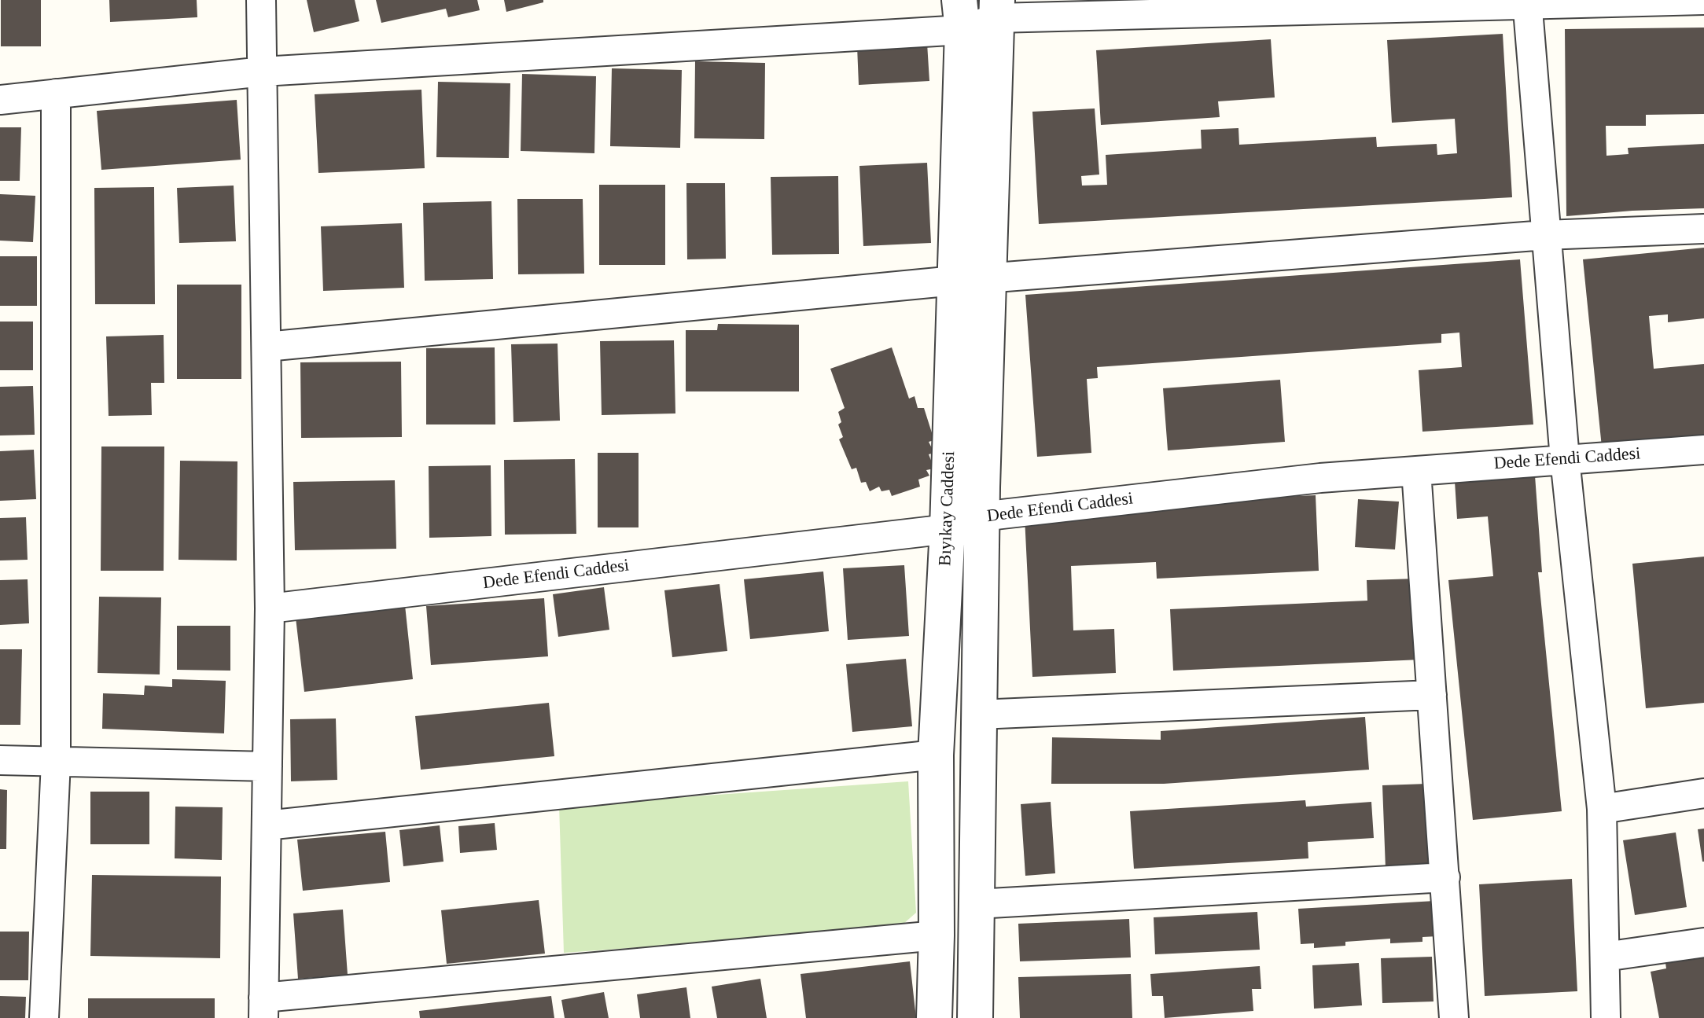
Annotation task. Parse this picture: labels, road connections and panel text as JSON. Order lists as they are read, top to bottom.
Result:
{
  "streets": {
    "street": ["Dede Efendi Caddesi", "Bıyıkay Caddesi"]
  },
  "crossings": [
    ["Dede Efendi Caddesi", "Bıyıkay Caddesi"]
  ]
}
